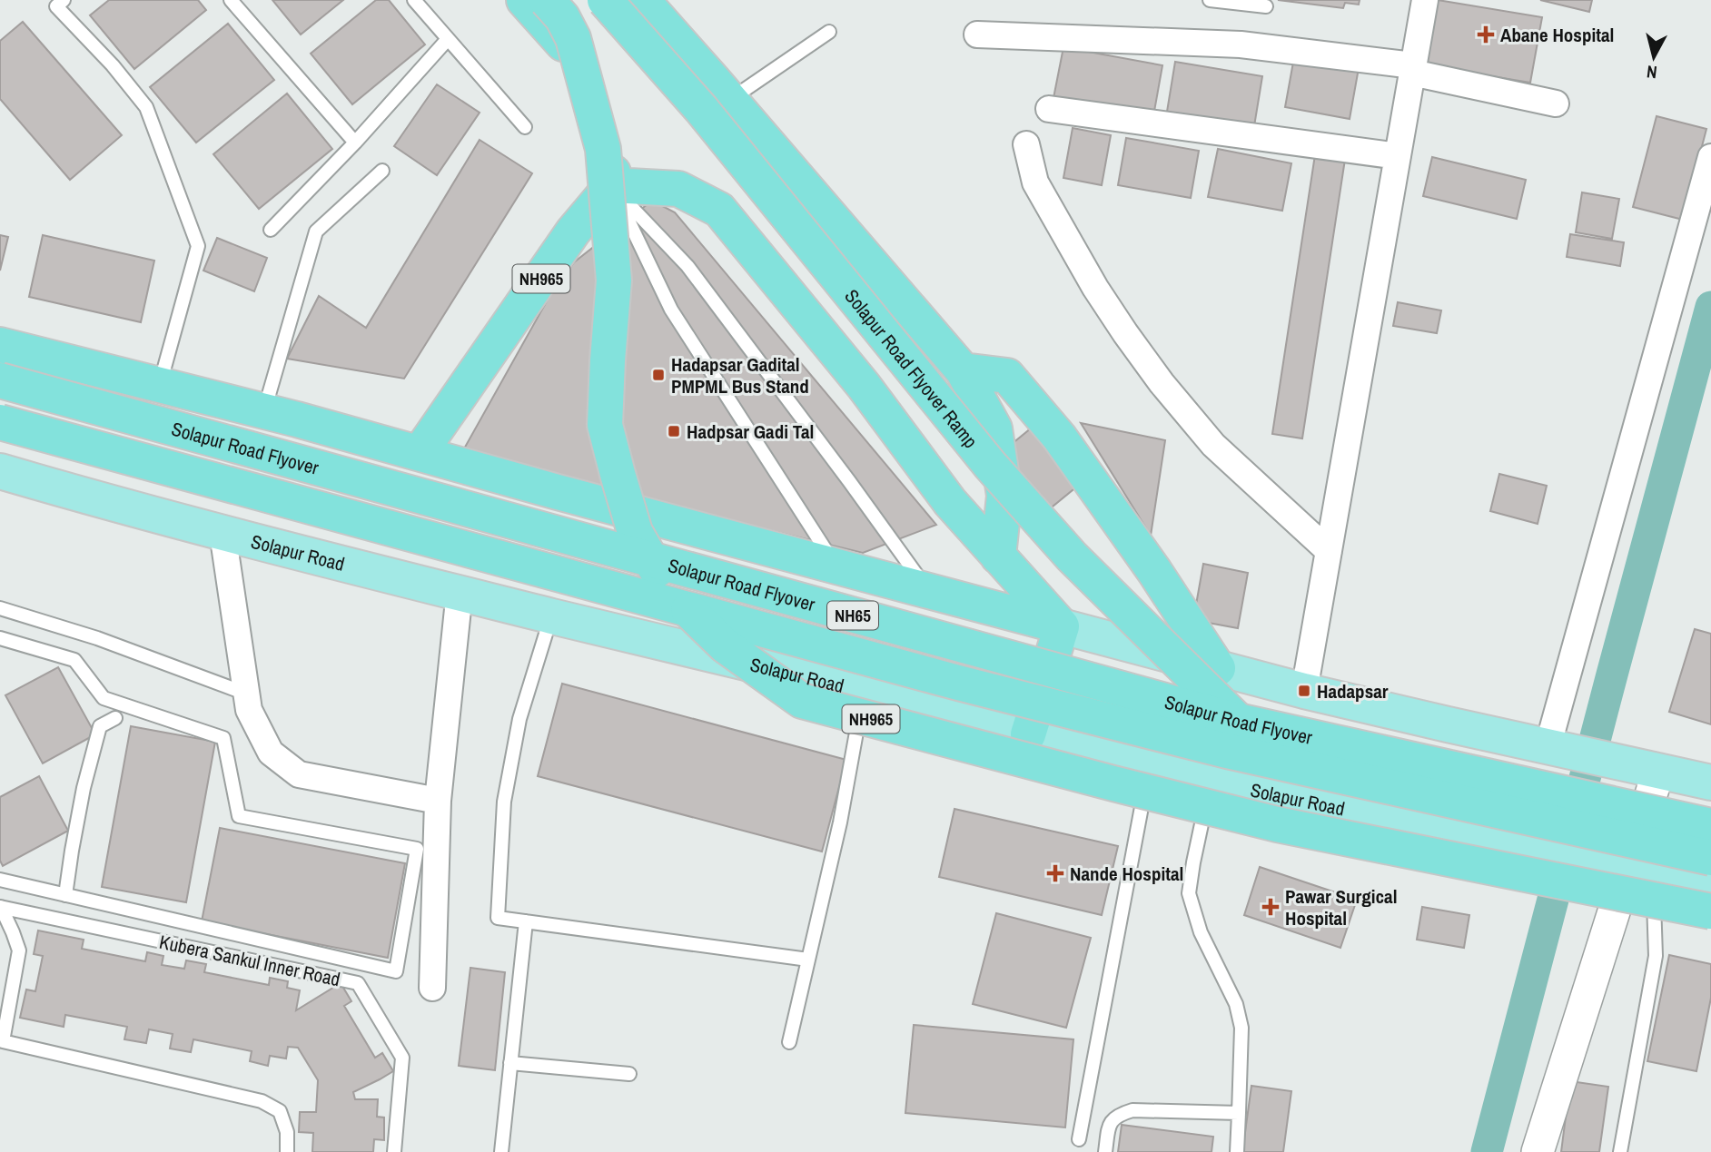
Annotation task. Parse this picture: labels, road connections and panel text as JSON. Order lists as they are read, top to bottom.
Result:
{
  "streets": {
    "highway": [
      "NH965",
      "Solapur Road Flyover Ramp",
      "Solapur Road Flyover",
      "NH65"
    ],
    "main road": ["Solapur Road"],
    "lane": ["Kubera Sankul Inner Road"]
  },
  "crossings": [
    ["Solapur Road Flyover Ramp", "Solapur Road Flyover"]
  ],
  "places": {
    "health": ["Abane Hospital", "Nande Hospital", "Pawar Surgical Hospital"],
    "transit": ["Hadapsar Gadital PMPML Bus Stand", "Hadpsar Gadi Tal", "Hadapsar"]
  },
  "north": "bottom"
}
